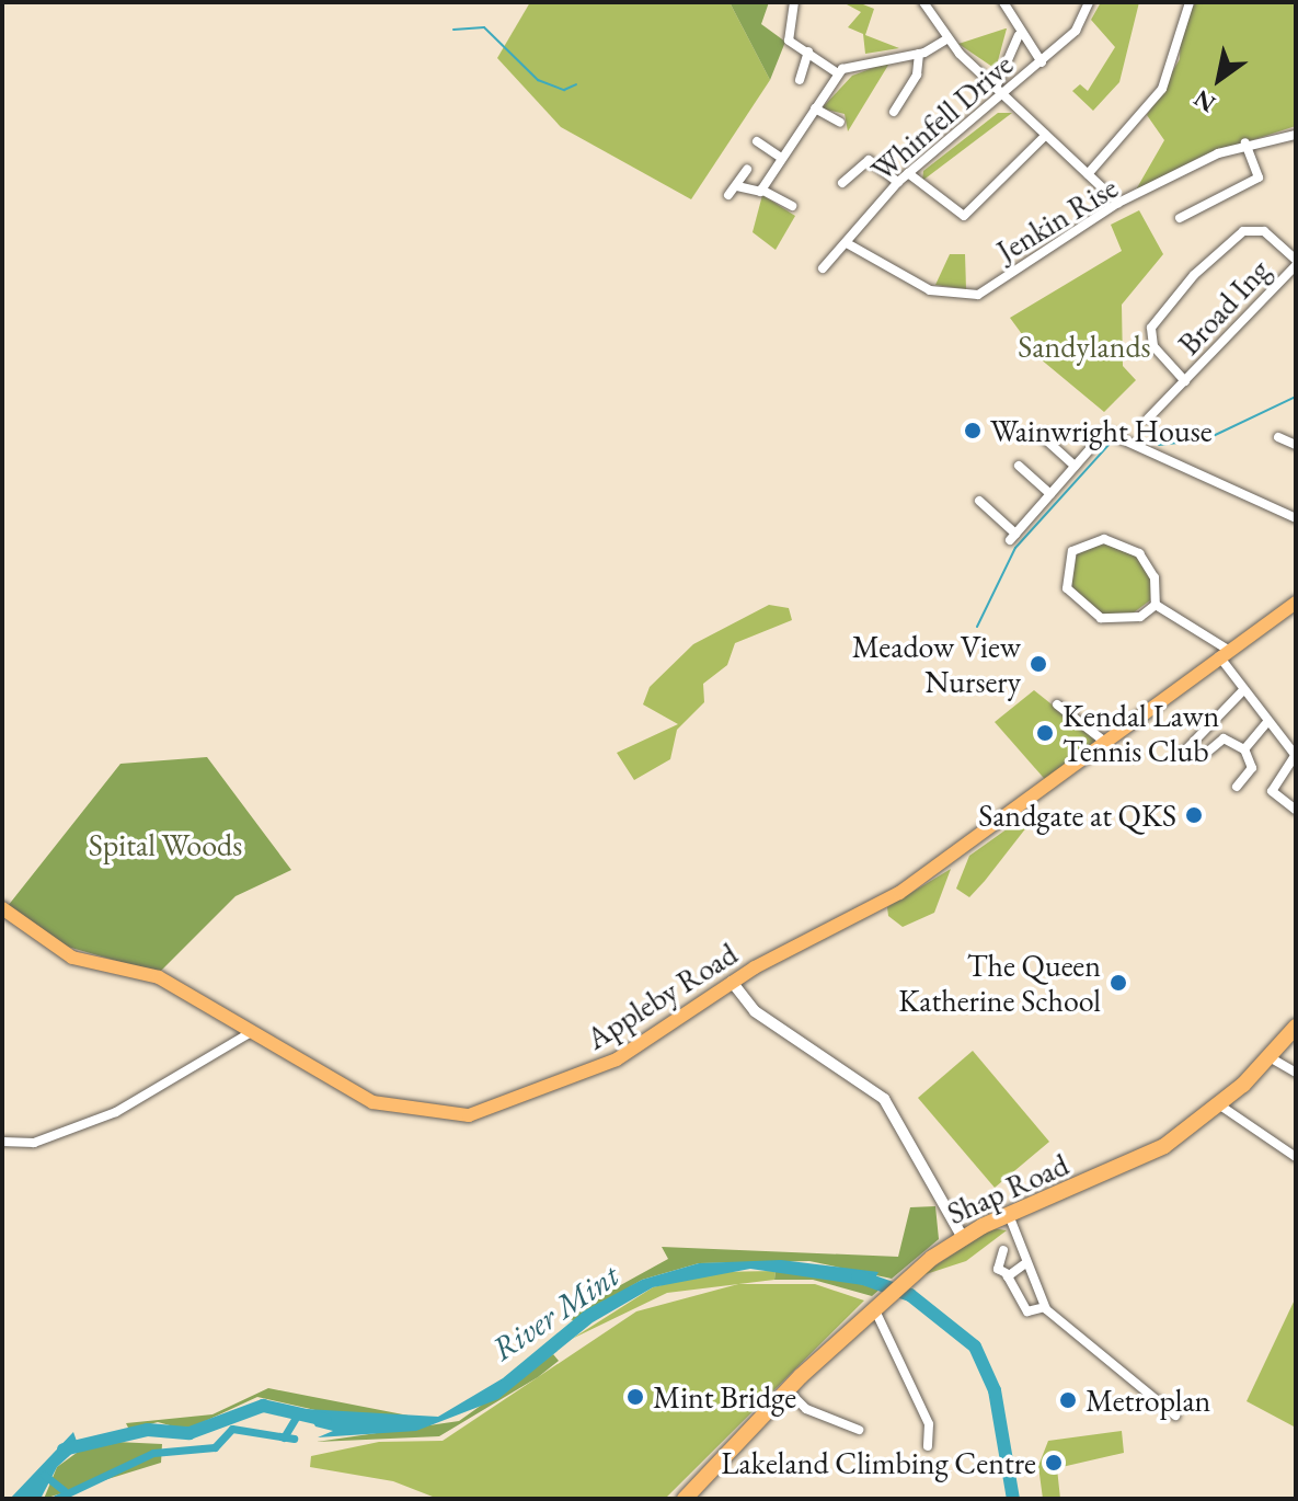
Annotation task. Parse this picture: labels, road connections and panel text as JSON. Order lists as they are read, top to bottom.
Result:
{
  "streets": {
    "highway": ["Shap Road"],
    "main road": ["Appleby Road"],
    "street": ["Whinfell Drive", "Jenkin Rise", "Broad Ing"]
  },
  "crossings": [
    ["Whinfell Drive", "Jenkin Rise"]
  ],
  "water": ["River Mint"],
  "parks": ["Sandylands", "Spital Woods"],
  "places": [
    "Wainwright House",
    "Meadow View Nursery",
    "Kendal Lawn Tennis Club",
    "Sandgate at QKS",
    "The Queen Katherine School",
    "Mint Bridge",
    "Metroplan",
    "Lakeland Climbing Centre"
  ],
  "north": "bottom left"
}
